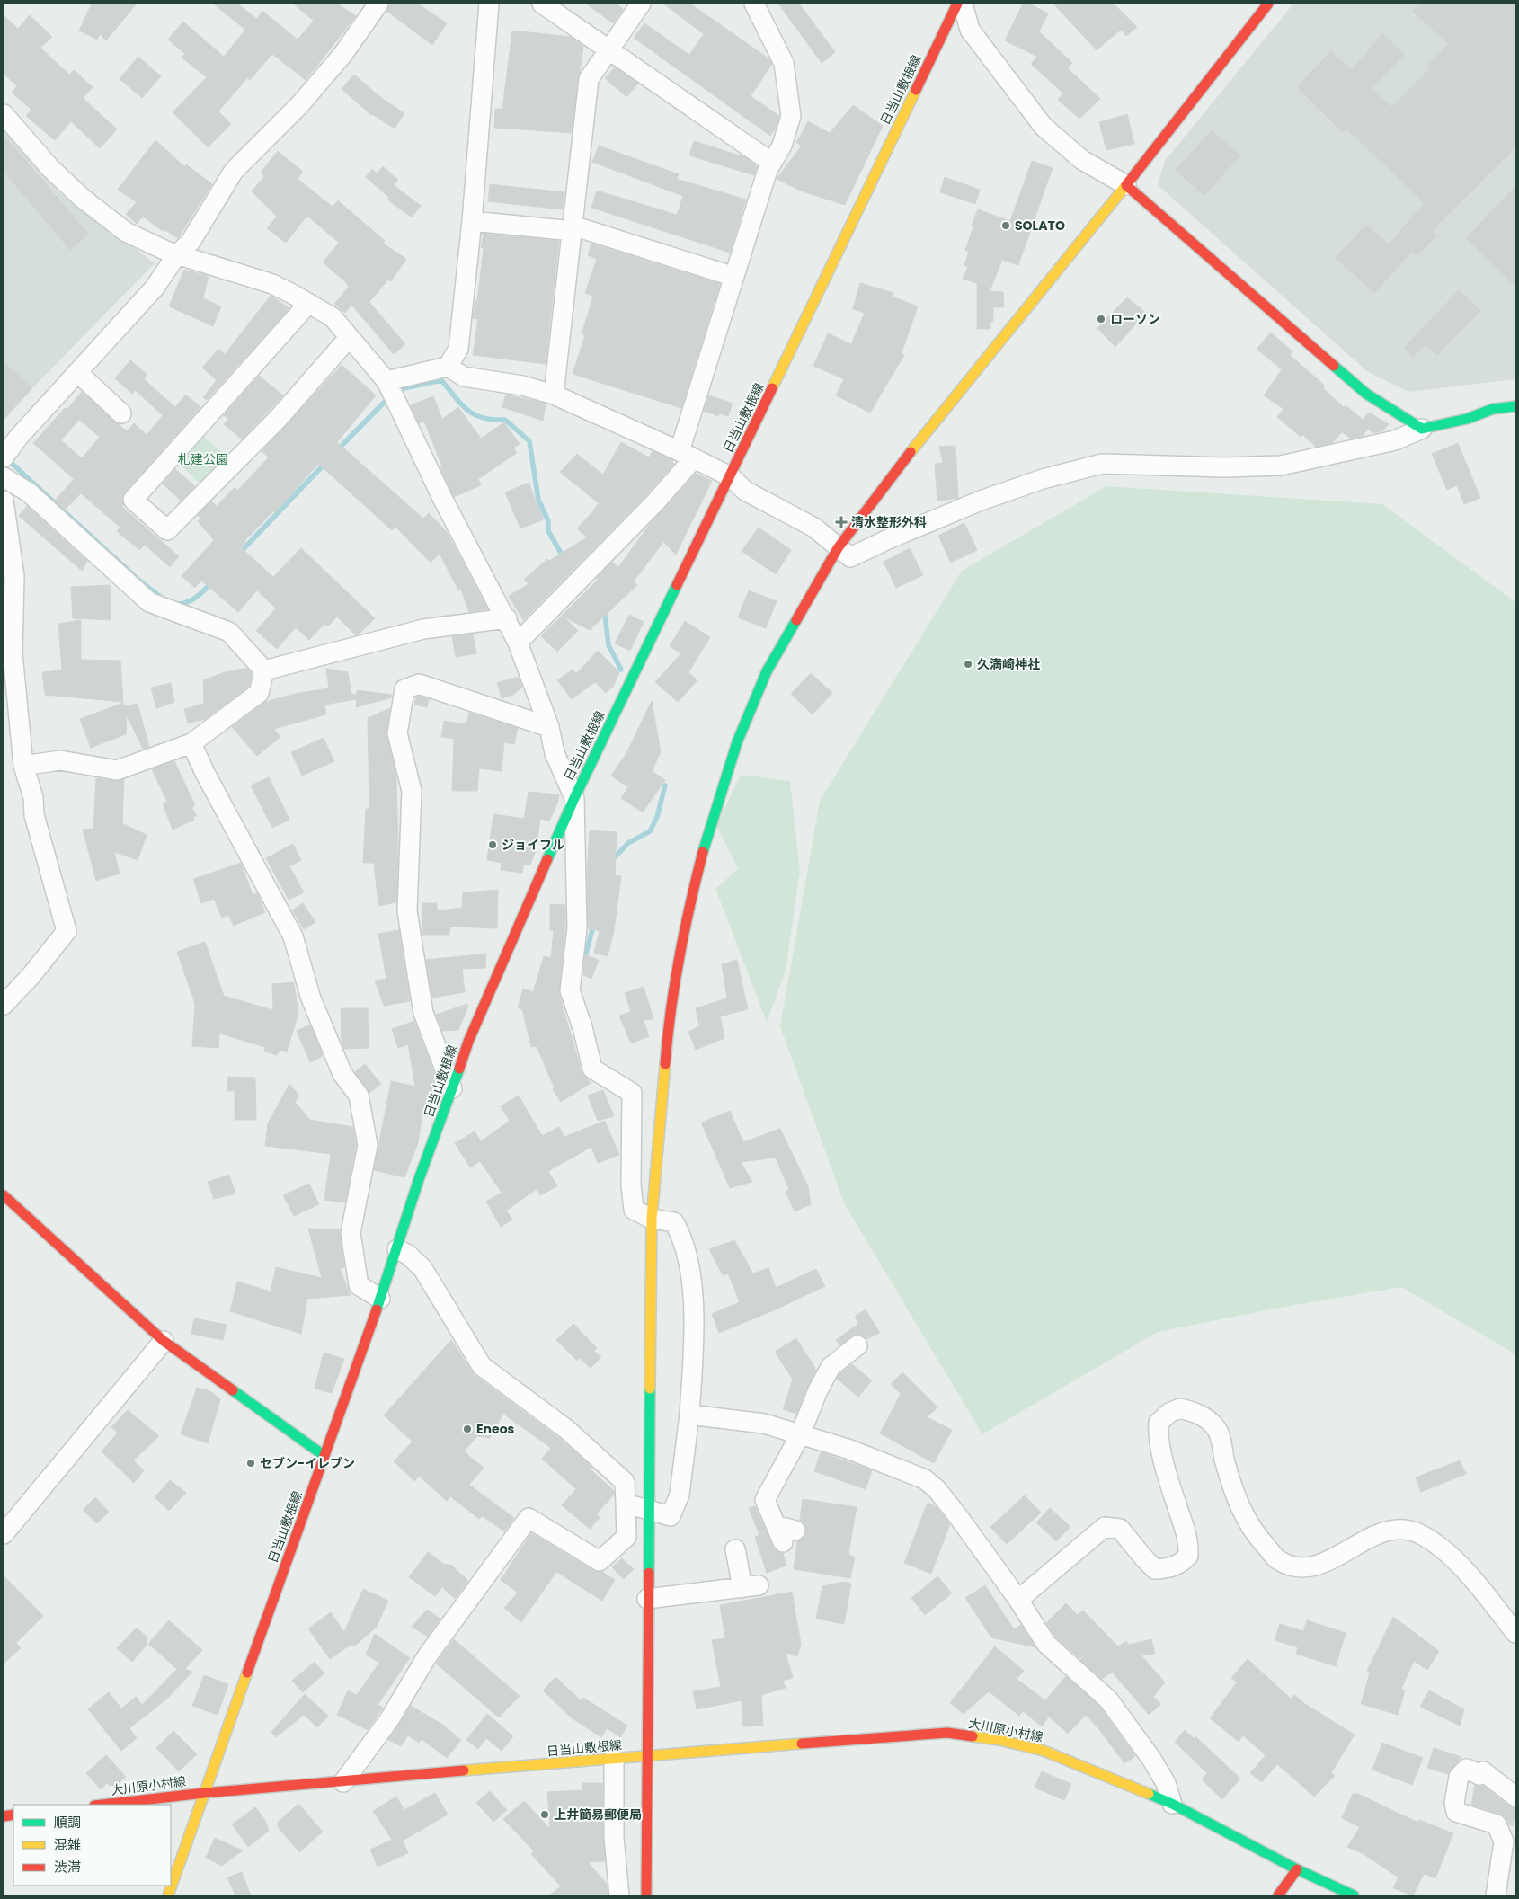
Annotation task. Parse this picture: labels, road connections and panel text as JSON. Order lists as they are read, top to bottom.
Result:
{
  "streets": {
    "main road": ["日当山敷根線", "大川原小村線"]
  },
  "crossings": [
    ["日当山敷根線", "大川原小村線"]
  ],
  "parks": ["札建公園"],
  "places": {
    "other": [
      "SOLATO",
      "ローソン",
      "久満崎神社",
      "ジョイフル",
      "Eneos",
      "セブン-イレブン",
      "上井簡易郵便局"
    ],
    "health": ["清水整形外科"]
  },
  "legend": ["順調", "混雑", "渋滞"]
}
